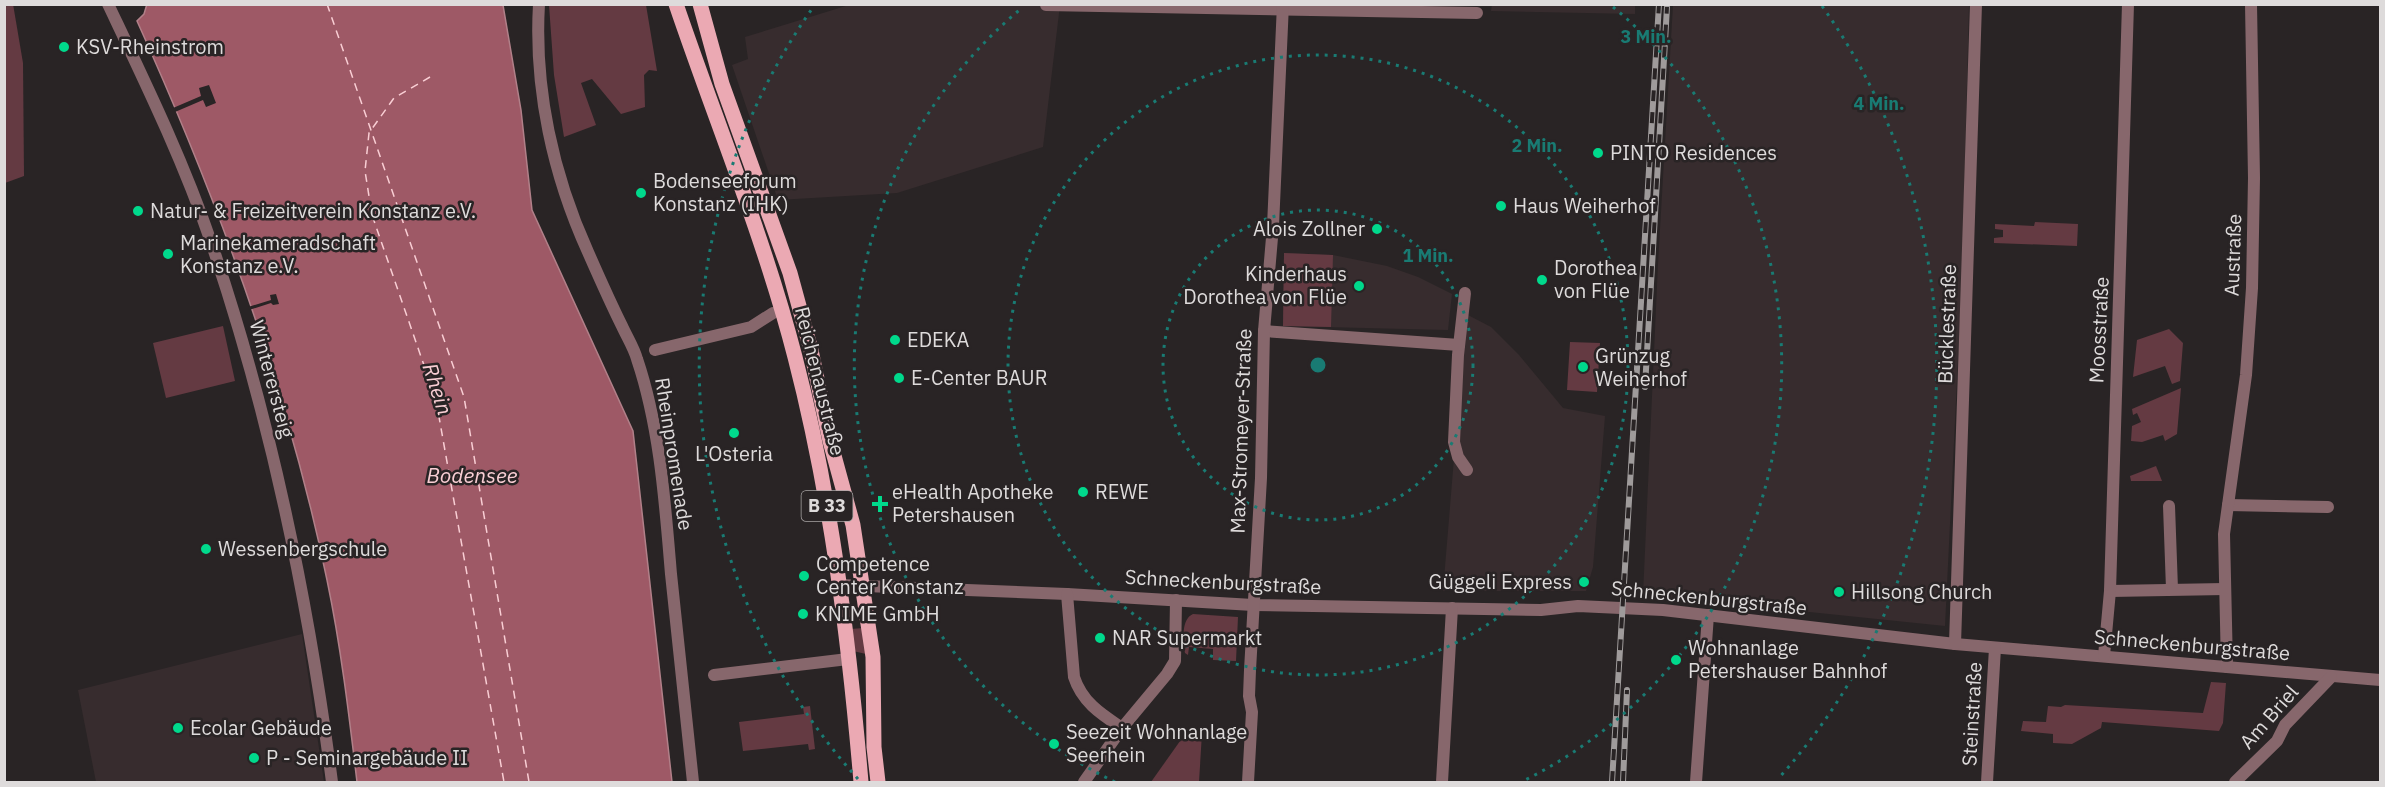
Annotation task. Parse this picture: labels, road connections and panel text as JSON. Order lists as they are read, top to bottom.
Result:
{
  "streets": {
    "main road": ["Reichenaustraße", "B 33"],
    "street": [
      "Austraße",
      "Bücklestraße",
      "Moosstraße",
      "Winterersteig",
      "Max-Stromeyer-Straße",
      "Rheinpromenade",
      "Schneckenburgstraße",
      "Steinstraße",
      "Am Briel"
    ]
  },
  "crossings": [
    ["Austraße", "Schneckenburgstraße"],
    ["Bücklestraße", "Schneckenburgstraße"],
    ["Moosstraße", "Schneckenburgstraße"],
    ["Reichenaustraße", "Schneckenburgstraße"],
    ["Max-Stromeyer-Straße", "Schneckenburgstraße"],
    ["Schneckenburgstraße", "Steinstraße"],
    ["Schneckenburgstraße", "Am Briel"]
  ],
  "water": ["Rhein", "Bodensee"],
  "places": {
    "other": [
      "KSV-Rheinstrom",
      "PINTO Residences",
      "Bodenseeforum Konstanz (IHK)",
      "Haus Weiherhof",
      "Natur- & Freizeitverein Konstanz e.V.",
      "Alois Zollner",
      "Marinekameradschaft Konstanz e.V.",
      "Dorothea von Flüe",
      "Kinderhaus Dorothea von Flüe",
      "EDEKA",
      "Grünzug Weiherhof",
      "E-Center BAUR",
      "L'Osteria",
      "REWE",
      "Wessenbergschule",
      "Competence Center Konstanz",
      "Güggeli Express",
      "Hillsong Church",
      "KNIME GmbH",
      "NAR Supermarkt",
      "Wohnanlage Petershauser Bahnhof",
      "Ecolar Gebäude",
      "Seezeit Wohnanlage Seerhein",
      "P - Seminargebäude II"
    ],
    "health": ["eHealth Apotheke Petershausen"]
  },
  "rings": [
    "3 Min.",
    "4 Min.",
    "2 Min.",
    "1 Min."
  ]
}
